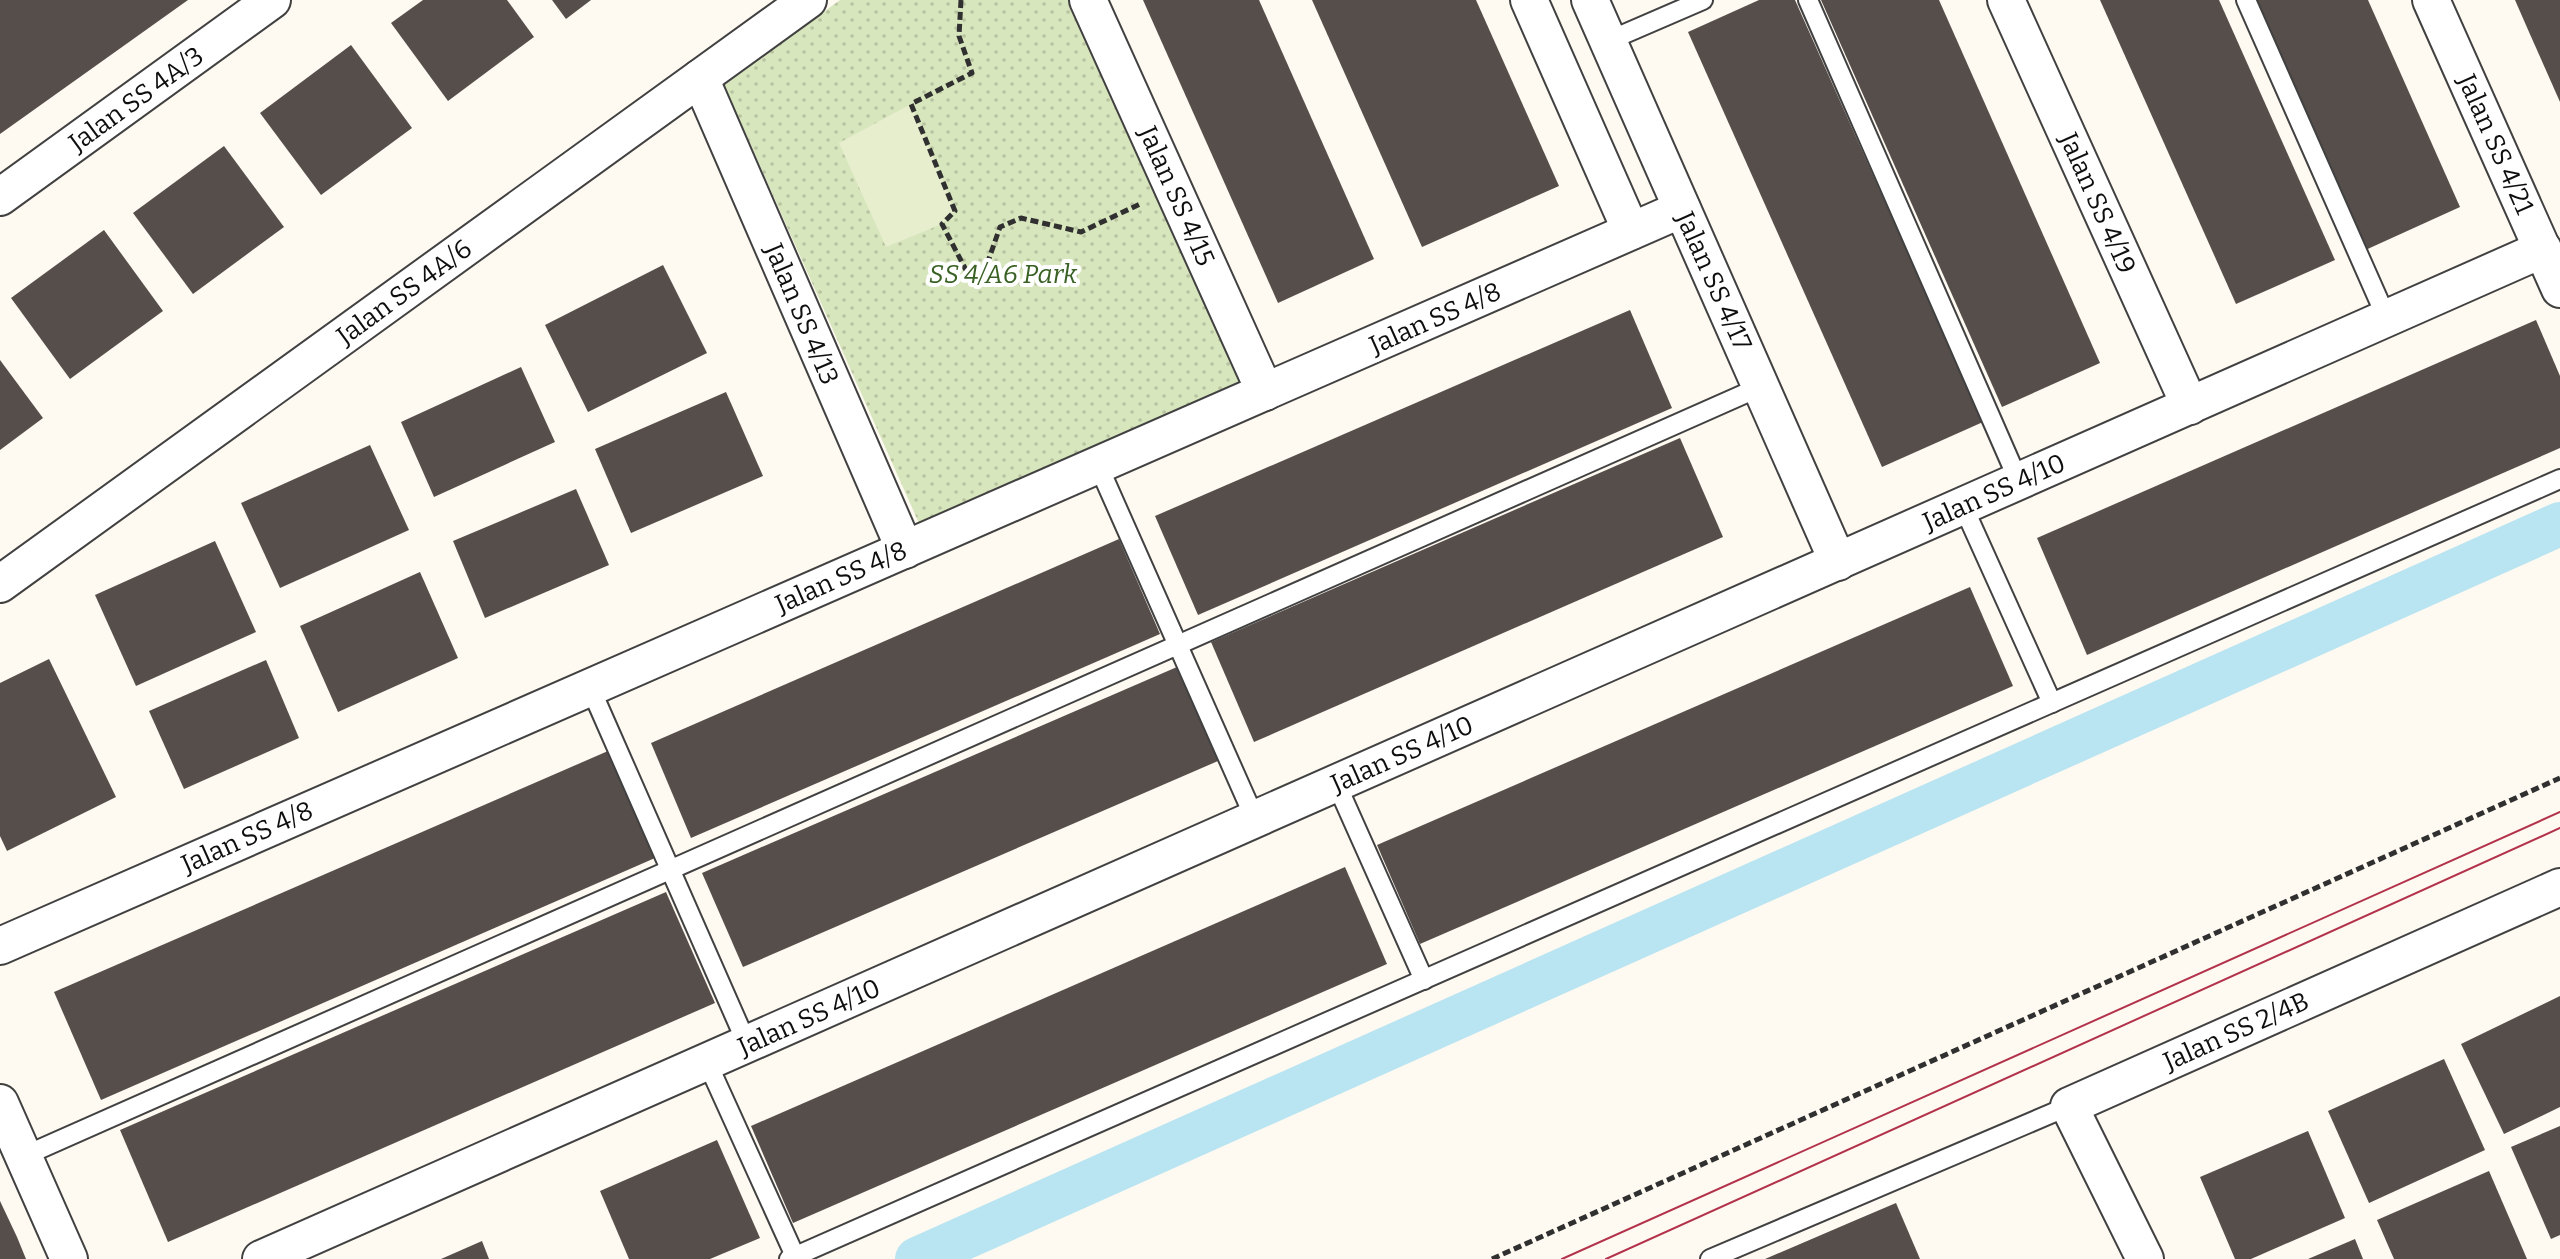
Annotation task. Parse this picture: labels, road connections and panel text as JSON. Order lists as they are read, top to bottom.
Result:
{
  "streets": {
    "street": [
      "Jalan SS 4A/3",
      "Jalan SS 4/21",
      "Jalan SS 4/15",
      "Jalan SS 4/19",
      "Jalan SS 4/17",
      "Jalan SS 4A/6",
      "Jalan SS 4/13",
      "Jalan SS 4/8",
      "Jalan SS 4/10",
      "Jalan SS 2/4B"
    ]
  },
  "crossings": [
    ["Jalan SS 4/21", "Jalan SS 4/10"],
    ["Jalan SS 4/15", "Jalan SS 4/8"],
    ["Jalan SS 4/19", "Jalan SS 4/10"],
    ["Jalan SS 4/17", "Jalan SS 4/8"],
    ["Jalan SS 4/17", "Jalan SS 4/10"],
    ["Jalan SS 4A/6", "Jalan SS 4/13"],
    ["Jalan SS 4/13", "Jalan SS 4/8"]
  ],
  "parks": ["SS 4/A6 Park"]
}
